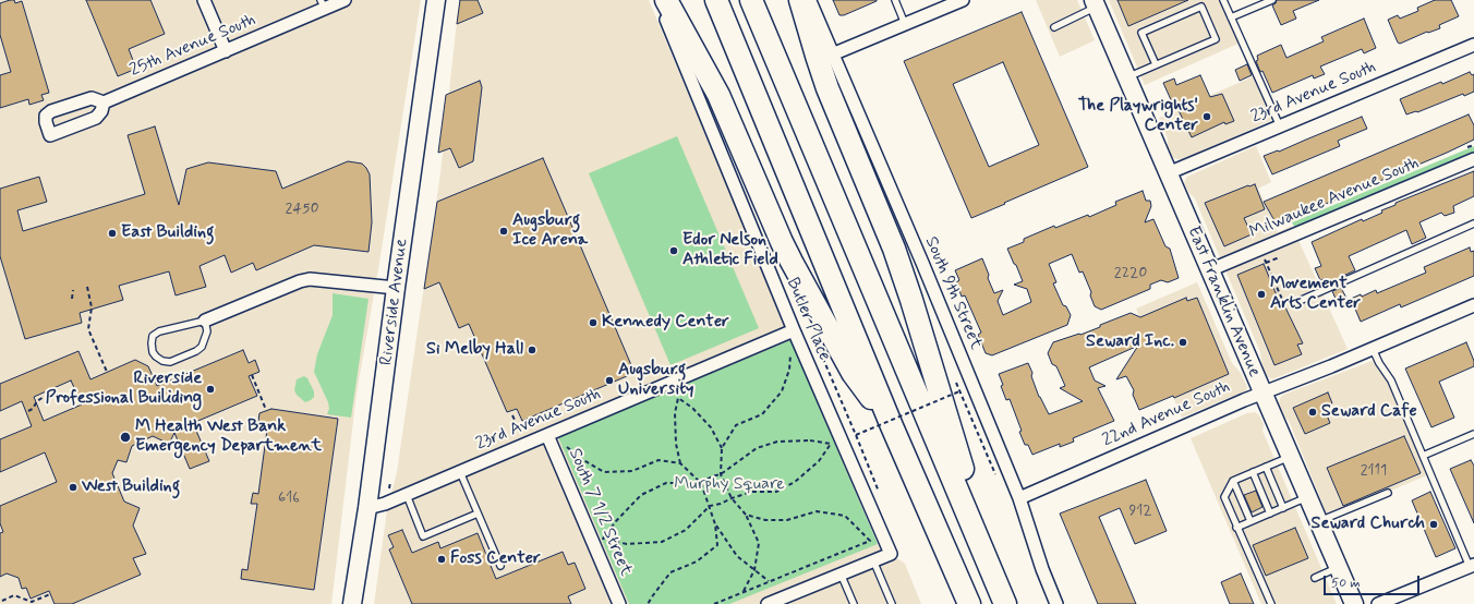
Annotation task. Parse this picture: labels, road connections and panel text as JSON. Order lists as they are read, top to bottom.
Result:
{
  "streets": {
    "street": [
      "25th Avenue South",
      "23rd Avenue South",
      "Milwaukee Avenue South",
      "South 9th Street",
      "Riverside Avenue",
      "East Franklin Avenue",
      "Butler Place",
      "22nd Avenue South",
      "South 7 1/2 Street"
    ]
  },
  "crossings": [
    ["23rd Avenue South", "Riverside Avenue"],
    ["23rd Avenue South", "East Franklin Avenue"],
    ["23rd Avenue South", "Butler Place"],
    ["23rd Avenue South", "South 7 1/2 Street"],
    ["Milwaukee Avenue South", "East Franklin Avenue"],
    ["South 9th Street", "22nd Avenue South"],
    ["East Franklin Avenue", "22nd Avenue South"]
  ],
  "parks": ["Murphy Square"],
  "places": [
    "The Playwrights' Center",
    "Augsburg Ice Arena",
    "East Building",
    "Edor Nelson Athletic Field",
    "Movement Arts Center",
    "Kennedy Center",
    "Seward Inc.",
    "Si Melby Hall",
    "Augsburg University",
    "Riverside Professional Builiding",
    "Seward Cafe",
    "M Health West Bank Emergency Department",
    "West Building",
    "Seward Church",
    "Foss Center"
  ],
  "house_numbers": [
    "2450",
    "2220",
    "2111",
    "616",
    "912"
  ],
  "scale_bar": "50 m"
}
